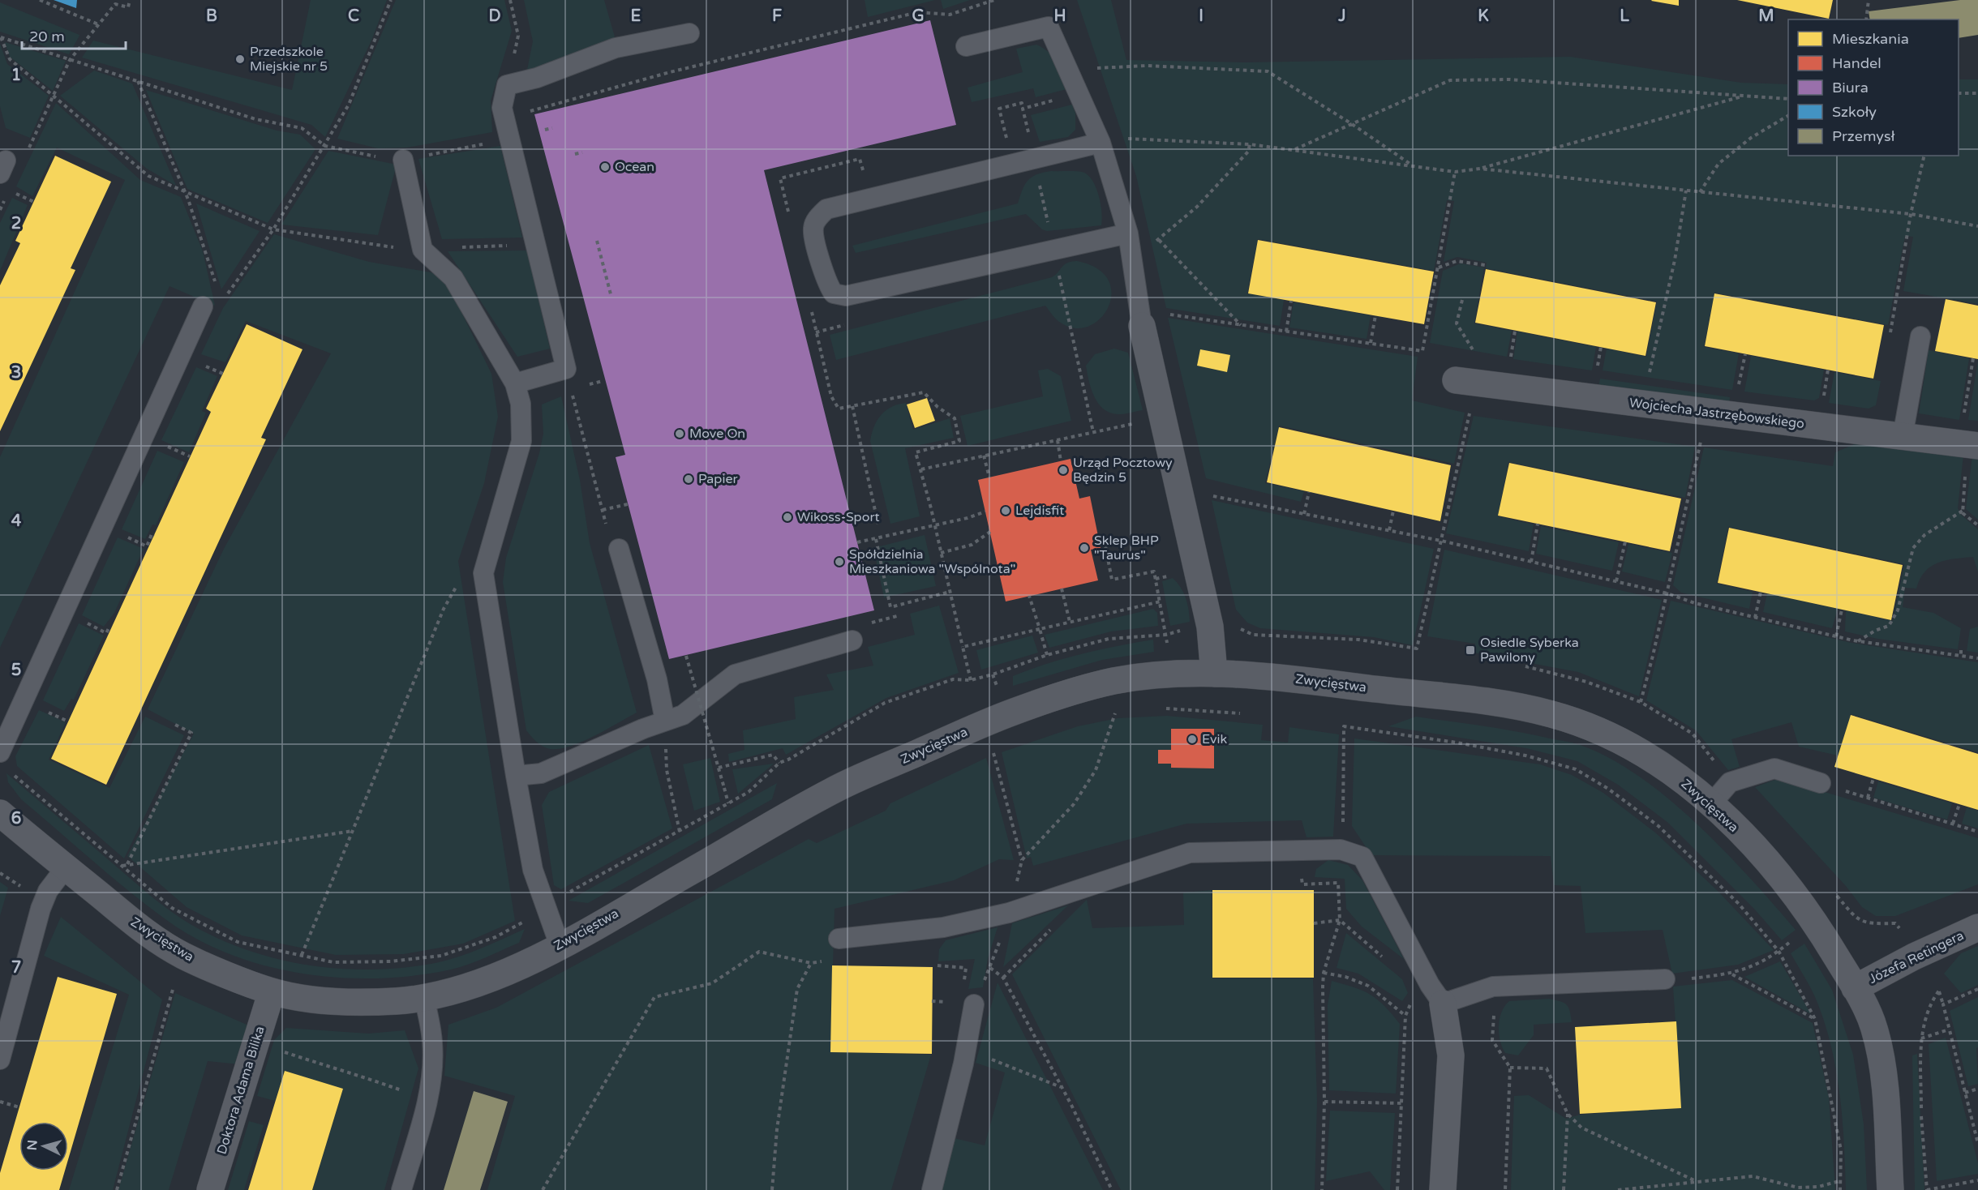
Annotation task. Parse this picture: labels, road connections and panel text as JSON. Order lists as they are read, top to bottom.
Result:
{
  "streets": {
    "street": [
      "Wojciecha Jastrzębowskiego",
      "Zwycięstwa",
      "Józefa Retingera",
      "Doktora Adama Bilika"
    ]
  },
  "crossings": [
    ["Zwycięstwa", "Józefa Retingera"],
    ["Zwycięstwa", "Doktora Adama Bilika"]
  ],
  "places": {
    "other": [
      "Przedszkole Miejskie nr 5",
      "Ocean",
      "Move On",
      "Urząd Pocztowy Będzin 5",
      "Papier",
      "Lejdisfit",
      "Wikoss-Sport",
      "Sklep BHP \"Taurus\"",
      "Spółdzielnia Mieszkaniowa \"Wspólnota\"",
      "Evik"
    ],
    "transit": ["Osiedle Syberka Pawilony"]
  },
  "legend": [
    "Mieszkania",
    "Handel",
    "Biura",
    "Szkoły",
    "Przemysł"
  ],
  "scale_bar": "20 m",
  "north": "left",
  "grid": {
    "columns": [
      "B",
      "C",
      "D",
      "E",
      "F",
      "G",
      "H",
      "I",
      "J",
      "K",
      "L",
      "M"
    ],
    "rows": [
      "1",
      "2",
      "3",
      "4",
      "5",
      "6",
      "7"
    ]
  }
}
